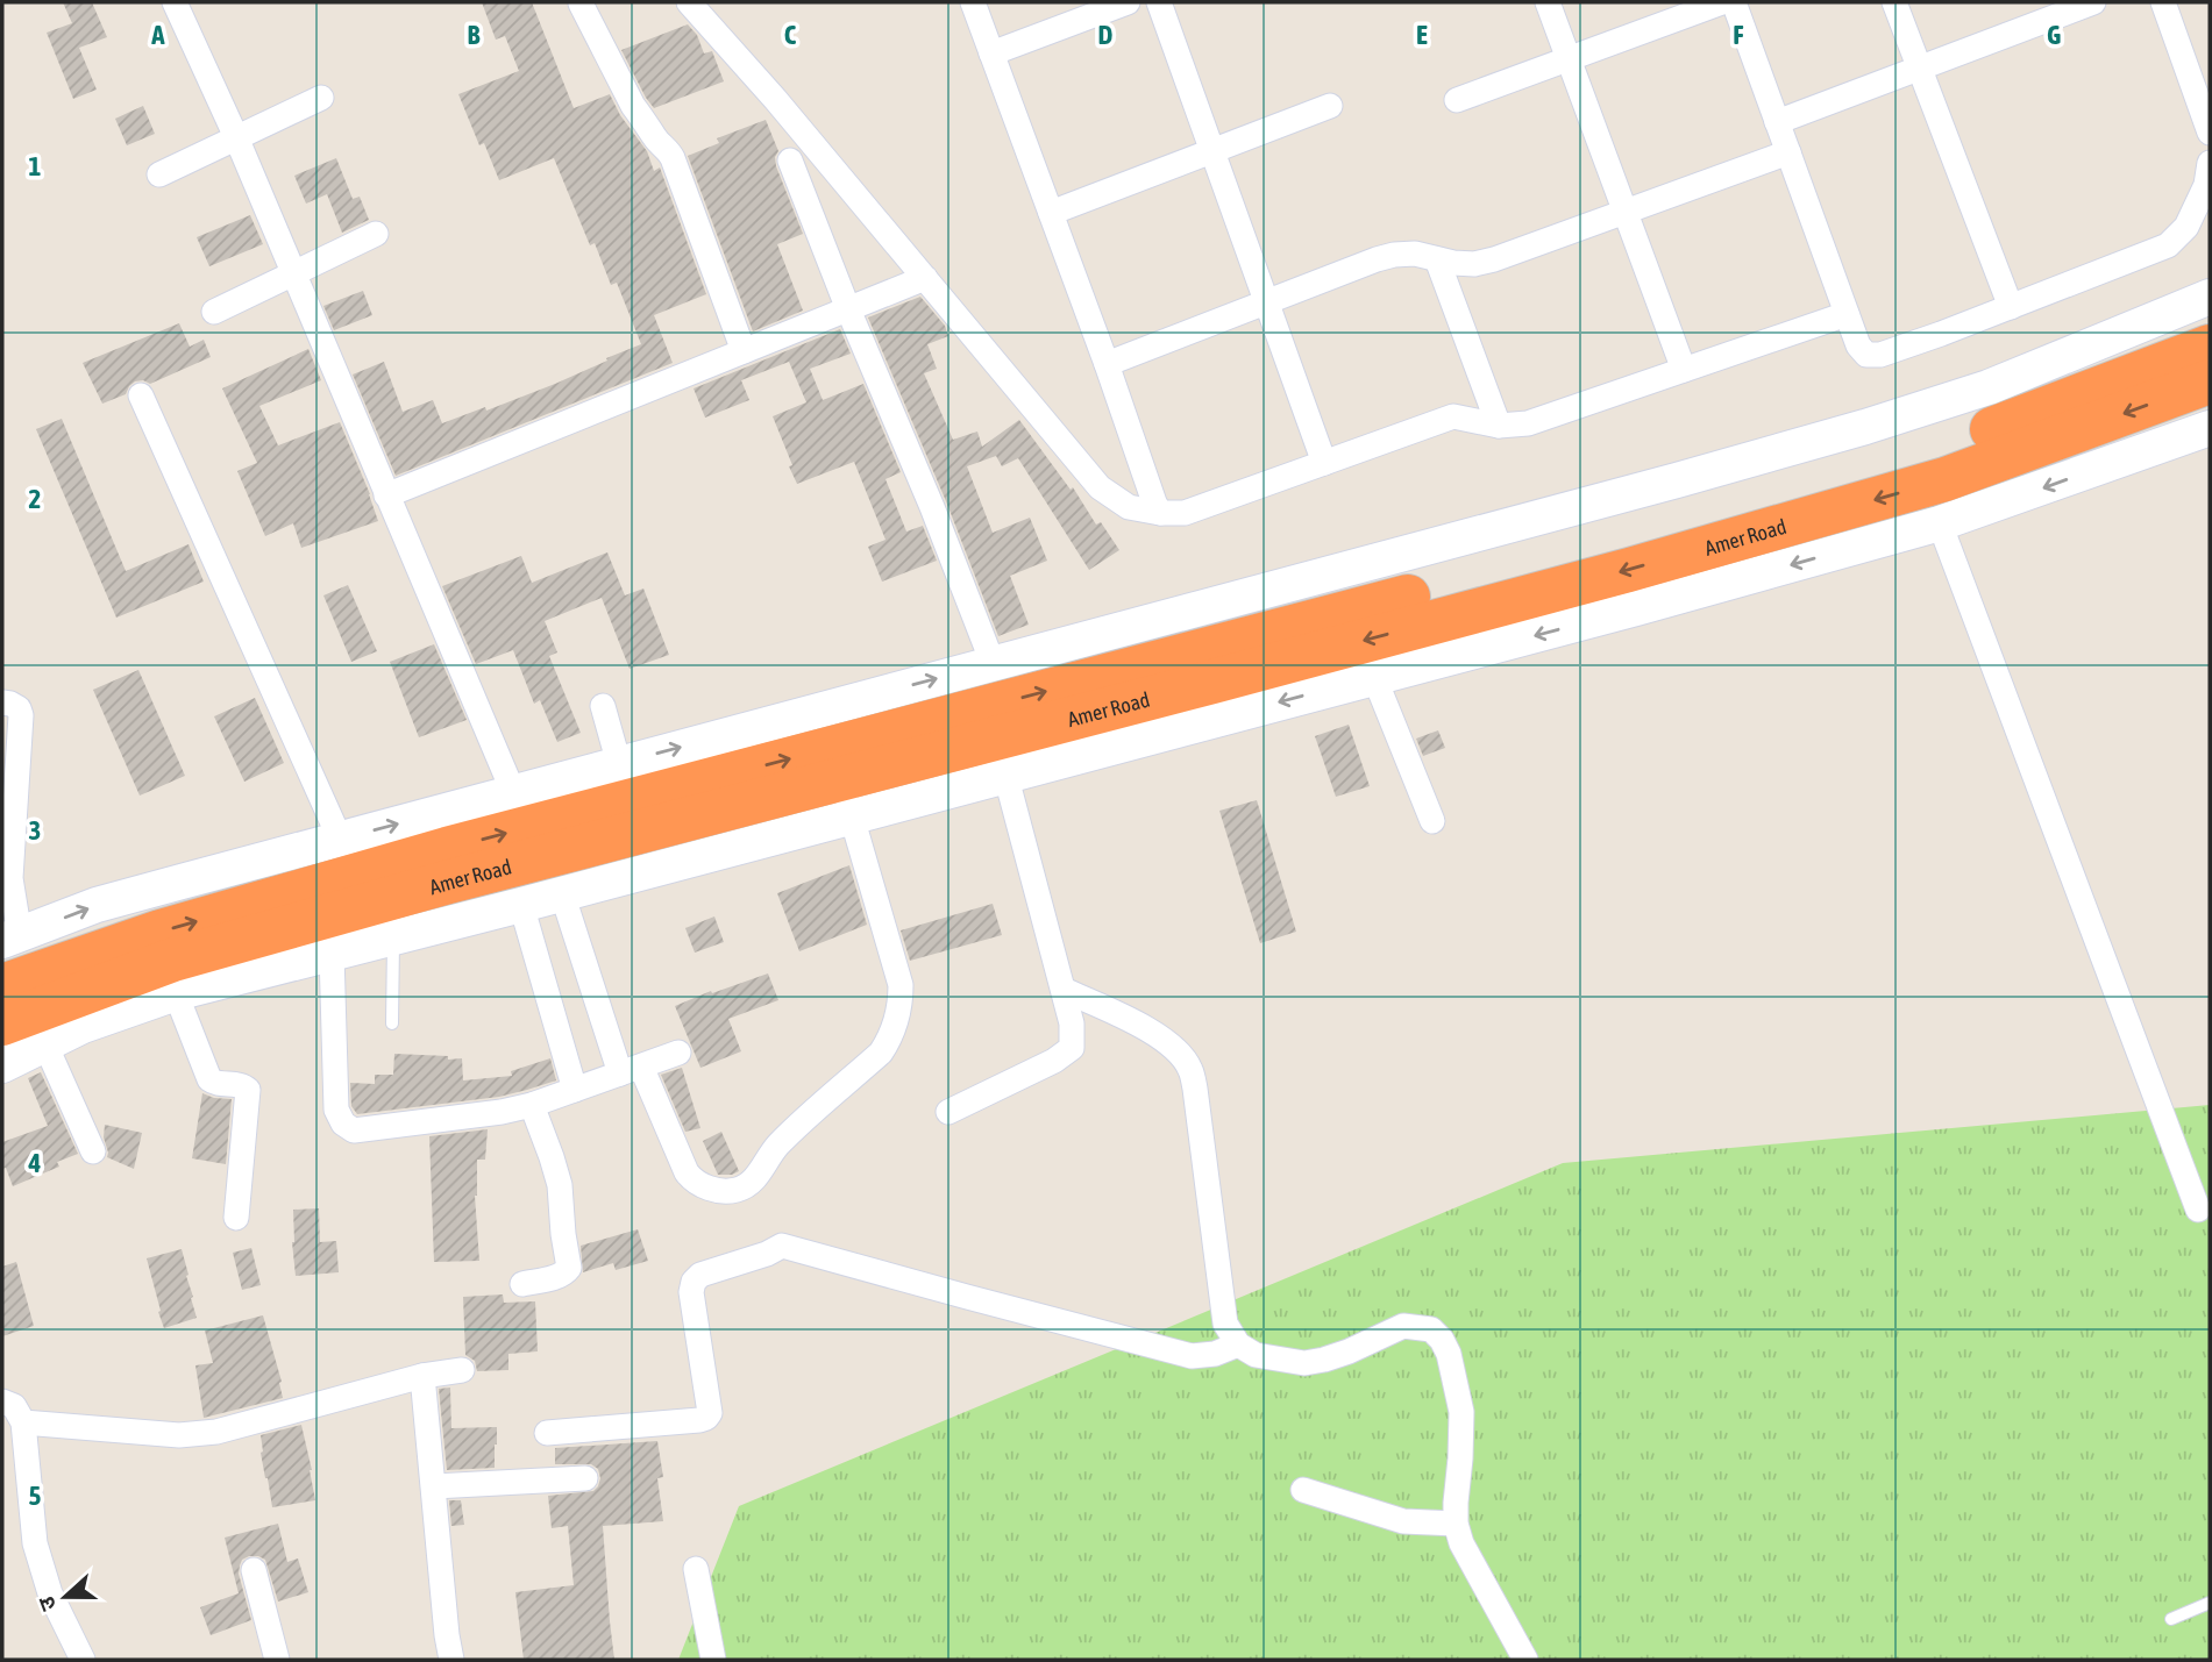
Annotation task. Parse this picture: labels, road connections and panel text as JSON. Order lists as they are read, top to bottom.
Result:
{
  "streets": {
    "highway": ["Amer Road"]
  },
  "north": "left",
  "grid": {
    "columns": [
      "A",
      "B",
      "C",
      "D",
      "E",
      "F",
      "G"
    ],
    "rows": [
      "1",
      "2",
      "3",
      "4",
      "5"
    ]
  }
}
